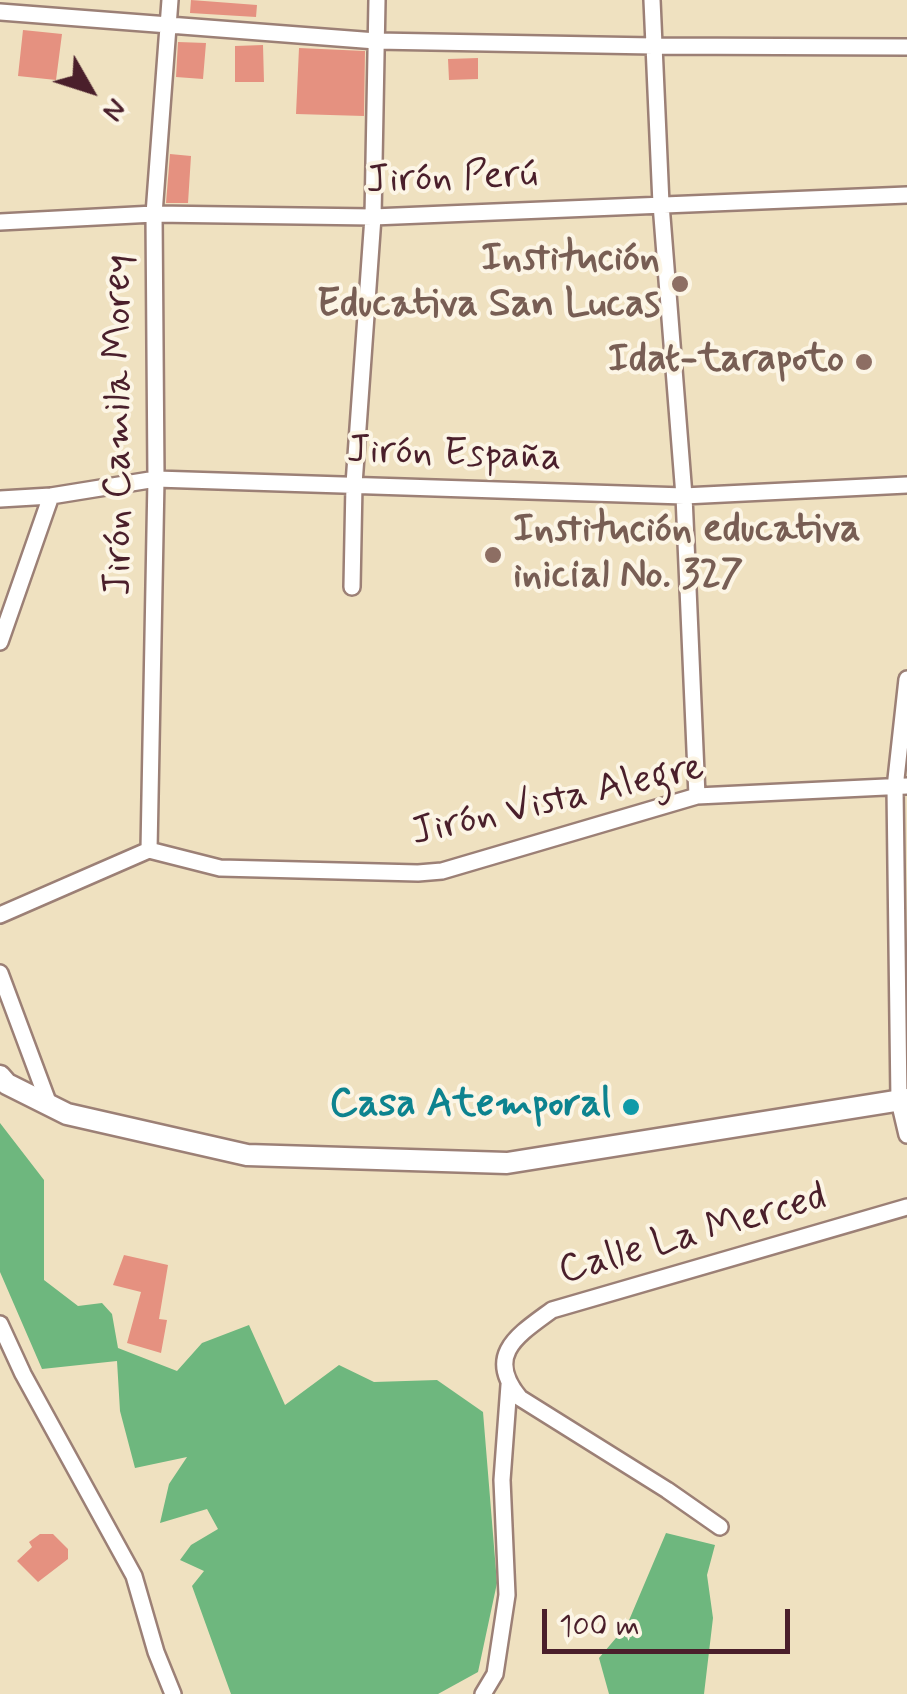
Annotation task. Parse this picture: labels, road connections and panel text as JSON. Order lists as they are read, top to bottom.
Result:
{
  "streets": {
    "street": [
      "Jirón Perú",
      "Jirón Camila Morey",
      "Jirón España",
      "Jirón Vista Alegre",
      "Calle La Merced"
    ]
  },
  "crossings": [
    ["Jirón Perú", "Jirón Camila Morey"],
    ["Jirón Camila Morey", "Jirón España"],
    ["Jirón Camila Morey", "Jirón Vista Alegre"]
  ],
  "places": [
    "Institución Educativa San Lucas",
    "Idat-tarapoto",
    "Institución educativa inicial No. 327",
    "Casa Atemporal"
  ],
  "scale_bar": "100 m",
  "north": "bottom right"
}
